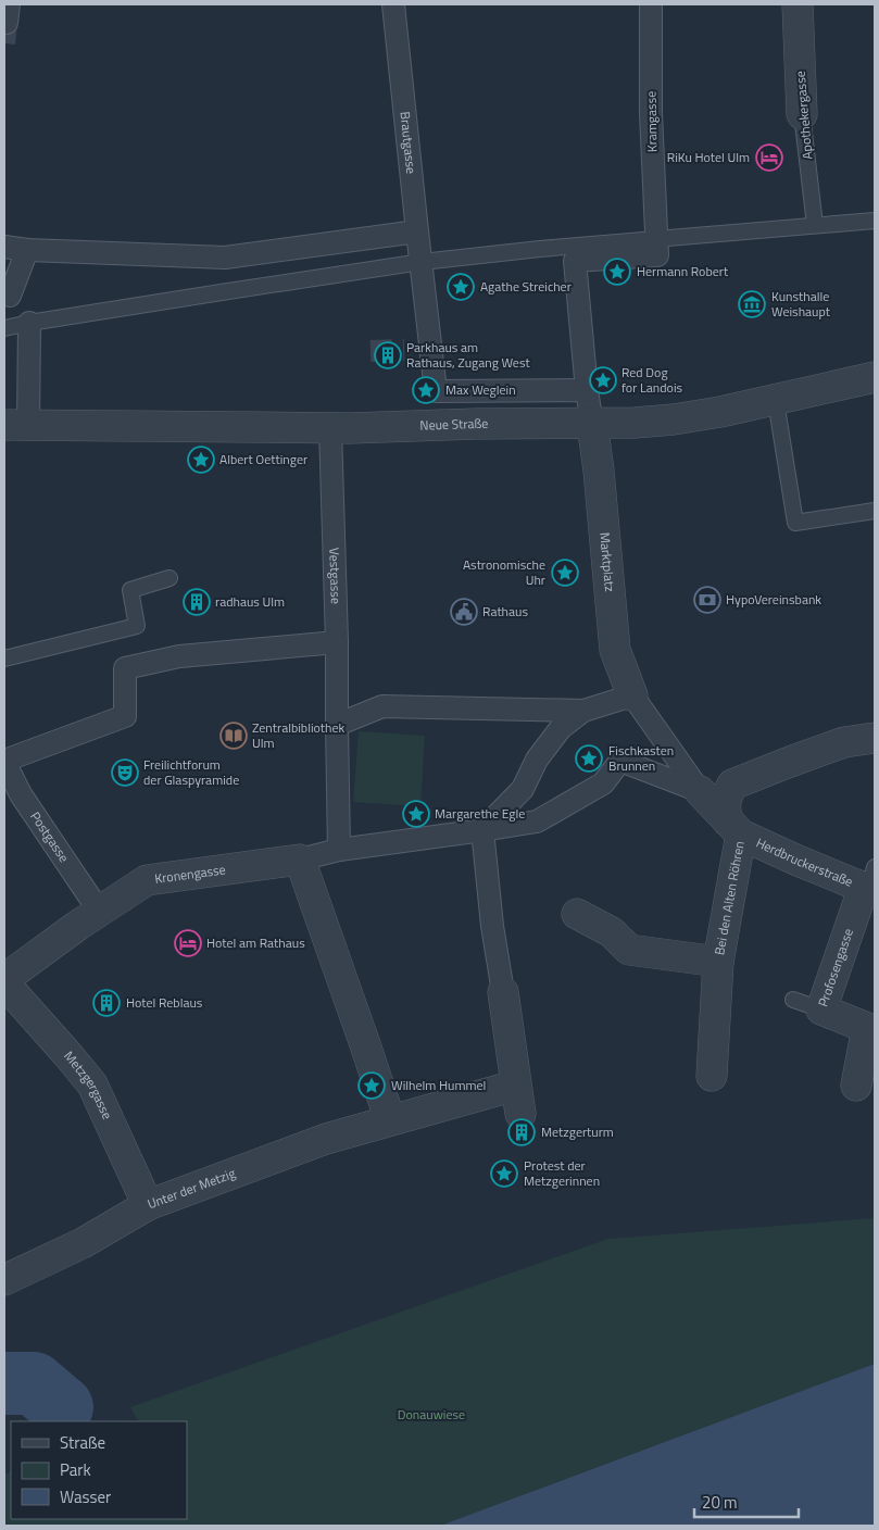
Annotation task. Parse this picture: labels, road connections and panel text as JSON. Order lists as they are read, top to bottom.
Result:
{
  "streets": {
    "street": [
      "Apothekergasse",
      "Kramgasse",
      "Brautgasse",
      "Neue Straße",
      "Marktplatz",
      "Vestgasse",
      "Postgasse",
      "Herdbruckerstraße",
      "Kronengasse",
      "Bei den Alten Röhren",
      "Profosengasse",
      "Metzgergasse",
      "Unter der Metzig"
    ]
  },
  "crossings": [
    ["Neue Straße", "Marktplatz"],
    ["Neue Straße", "Vestgasse"],
    ["Marktplatz", "Vestgasse"],
    ["Marktplatz", "Herdbruckerstraße"],
    ["Marktplatz", "Kronengasse"],
    ["Marktplatz", "Bei den Alten Röhren"],
    ["Vestgasse", "Kronengasse"],
    ["Postgasse", "Kronengasse"],
    ["Herdbruckerstraße", "Bei den Alten Röhren"],
    ["Herdbruckerstraße", "Profosengasse"],
    ["Metzgergasse", "Unter der Metzig"]
  ],
  "parks": ["Donauwiese"],
  "places": {
    "hotel": ["RiKu Hotel Ulm", "Hotel am Rathaus"],
    "place": [
      "Hermann Robert",
      "Agathe Streicher",
      "Red Dog for Landois",
      "Max Weglein",
      "Albert Oettinger",
      "Astronomische Uhr",
      "Fischkasten Brunnen",
      "Margarethe Egle",
      "Wilhelm Hummel",
      "Protest der Metzgerinnen"
    ],
    "museum": ["Kunsthalle Weishaupt"],
    "building": [
      "Parkhaus am Rathaus, Zugang West",
      "radhaus Ulm",
      "Hotel Reblaus",
      "Metzgerturm"
    ],
    "bank": ["HypoVereinsbank"],
    "public building": ["Rathaus"],
    "library": ["Zentralbibliothek Ulm"],
    "theatre": ["Freilichtforum der Glaspyramide"]
  },
  "legend": ["Straße", "Park", "Wasser"],
  "scale_bar": "20 m"
}
